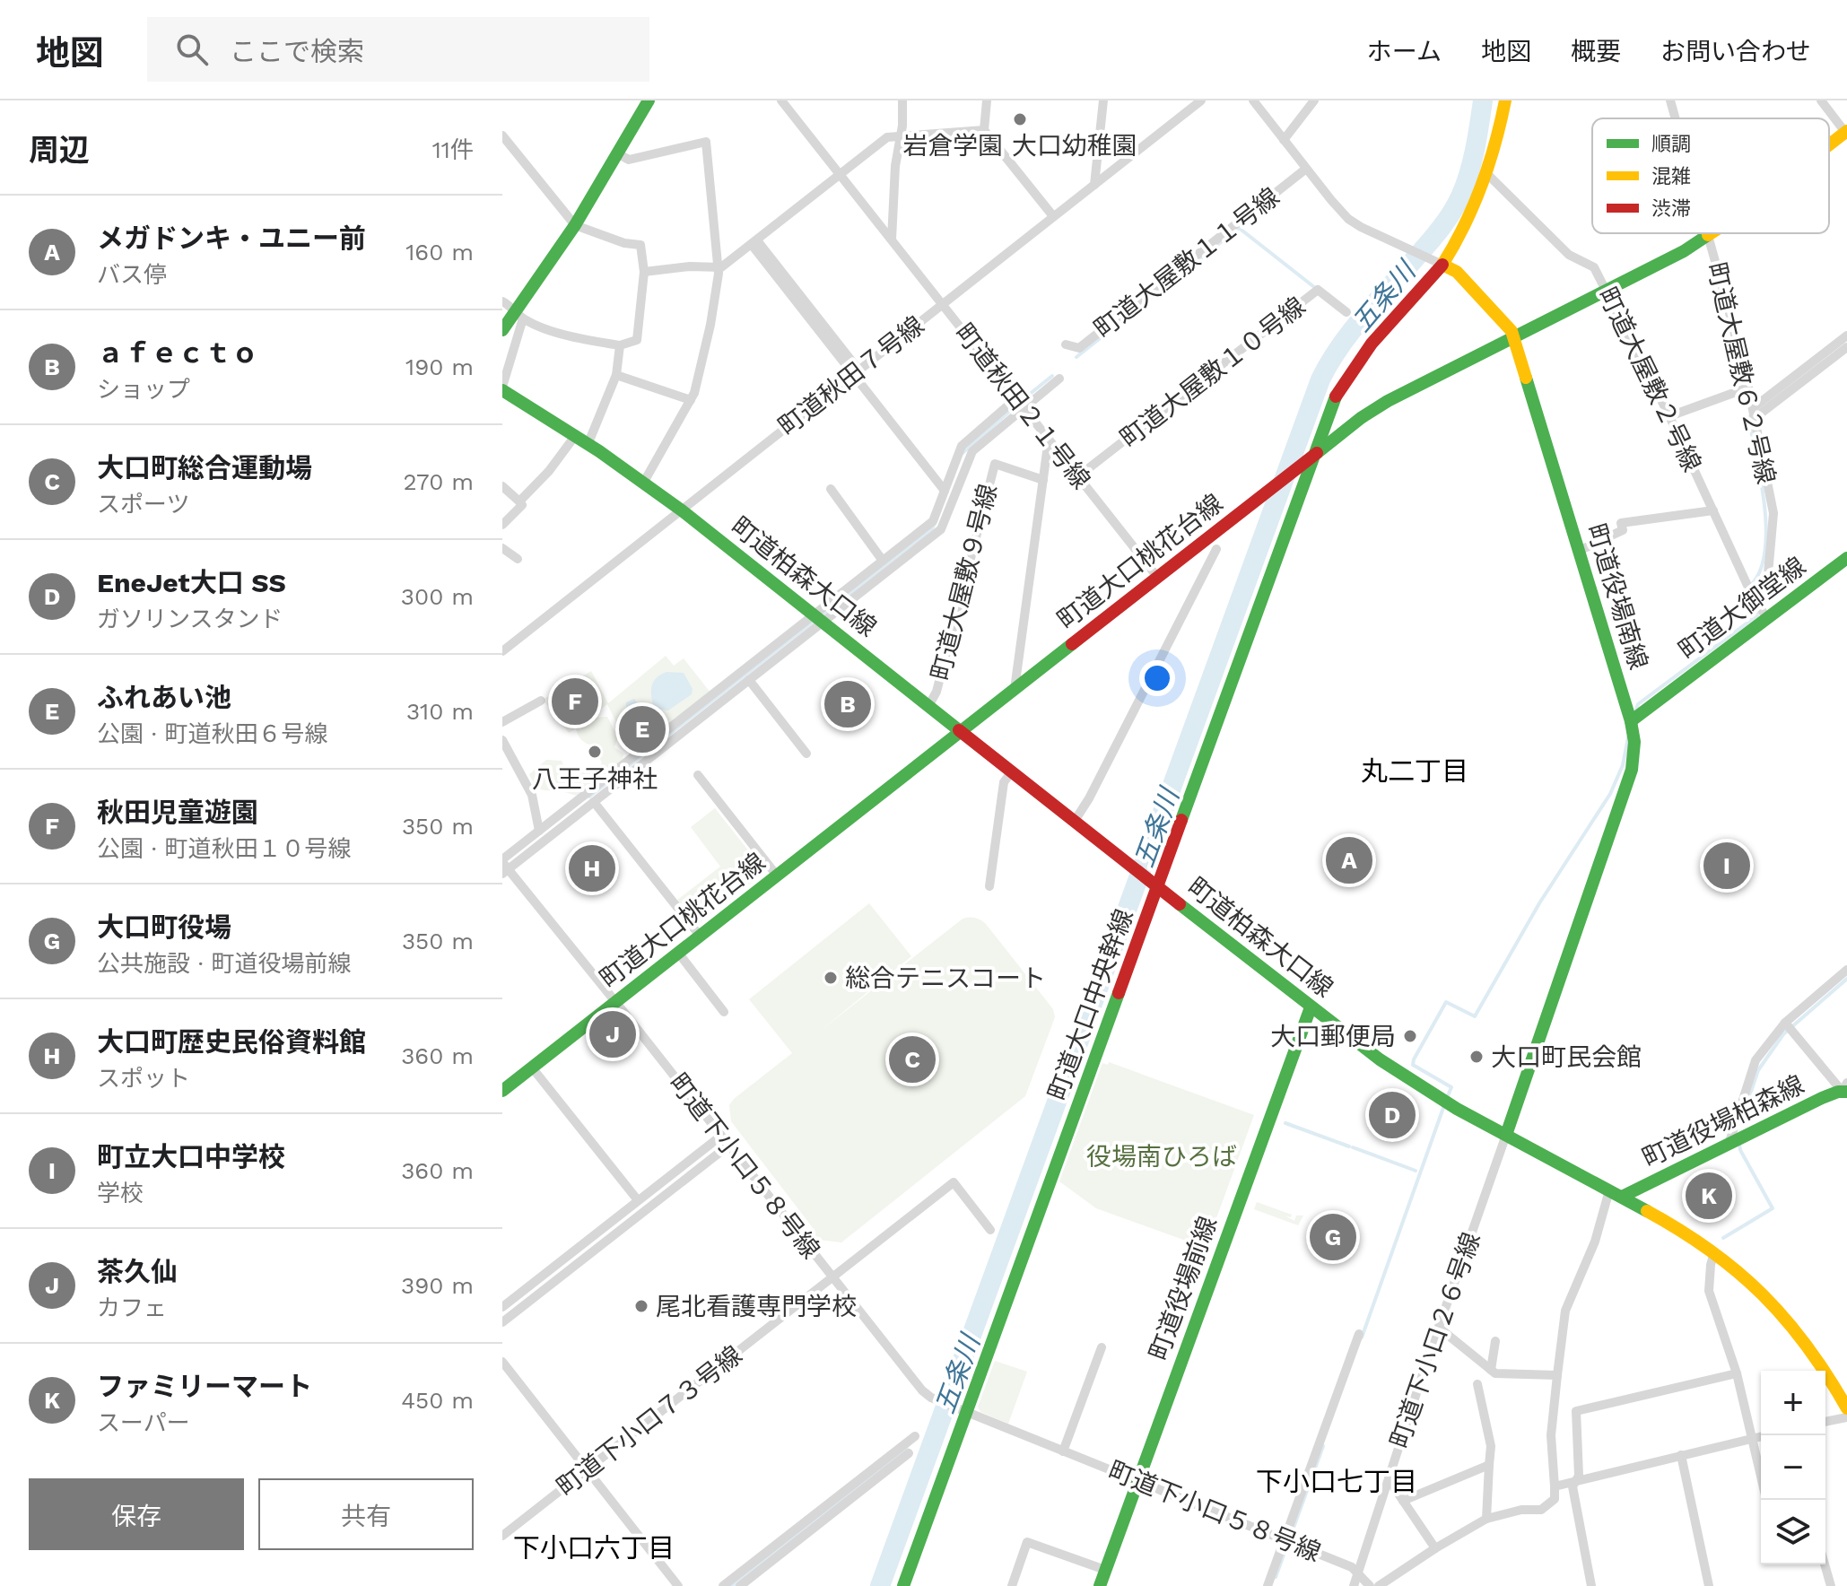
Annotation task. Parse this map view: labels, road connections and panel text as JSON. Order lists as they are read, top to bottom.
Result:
{
  "streets": {
    "street": [
      "町道大屋敷１１号線",
      "町道大屋敷１０号線",
      "町道大屋敷６２号線",
      "町道秋田７号線",
      "町道大屋敷２号線",
      "町道秋田２１号線",
      "町道大口桃花台線",
      "町道柏森大口線",
      "町道大屋敷９号線",
      "町道役場南線",
      "町道大御堂線",
      "町道大口中央幹線",
      "町道役場柏森線",
      "町道下小口５８号線",
      "町道役場前線",
      "町道下小口２６号線",
      "町道下小口７３号線"
    ]
  },
  "crossings": [
    ["町道大屋敷１０号線", "町道秋田２１号線"],
    ["町道大屋敷６２号線", "町道大屋敷２号線"],
    ["町道大屋敷６２号線", "町道大口桃花台線"],
    ["町道大屋敷６２号線", "町道大御堂線"],
    ["町道秋田７号線", "町道秋田２１号線"],
    ["町道秋田７号線", "町道柏森大口線"],
    ["町道大屋敷２号線", "町道大口桃花台線"],
    ["町道大屋敷２号線", "町道大御堂線"],
    ["町道秋田２１号線", "町道大口桃花台線"],
    ["町道大口桃花台線", "町道柏森大口線"],
    ["町道大口桃花台線", "町道役場南線"],
    ["町道大口桃花台線", "町道大口中央幹線"],
    ["町道大口桃花台線", "町道下小口５８号線"],
    ["町道柏森大口線", "町道大屋敷９号線"],
    ["町道柏森大口線", "町道役場南線"],
    ["町道柏森大口線", "町道大口中央幹線"],
    ["町道柏森大口線", "町道役場柏森線"],
    ["町道柏森大口線", "町道役場前線"],
    ["町道柏森大口線", "町道下小口２６号線"],
    ["町道役場南線", "町道大御堂線"],
    ["町道役場南線", "町道大口中央幹線"],
    ["町道役場南線", "町道下小口２６号線"],
    ["町道大口中央幹線", "町道下小口５８号線"],
    ["町道下小口５８号線", "町道役場前線"],
    ["町道下小口５８号線", "町道下小口２６号線"],
    ["町道下小口５８号線", "町道下小口７３号線"]
  ],
  "districts": ["丸二丁目", "下小口七丁目", "下小口六丁目"],
  "water": ["五条川"],
  "parks": ["役場南ひろば"],
  "places": [
    "岩倉学園 大口幼稚園",
    "八王子神社",
    "総合テニスコート",
    "大口郵便局",
    "大口町民会館",
    "尾北看護専門学校"
  ],
  "legend": ["順調", "混雑", "渋滞"],
  "page": {
    "header": "地図",
    "search": "ここで検索",
    "nav": [
      "ホーム",
      "地図",
      "概要",
      "お問い合わせ"
    ],
    "heading": ["周辺", "11件"],
    "list": [
      {
        "mark": "A",
        "name": "メガドンキ・ユニー前",
        "note": "バス停",
        "value": "160 m"
      },
      {
        "mark": "B",
        "name": "ａｆｅｃｔｏ",
        "note": "ショップ",
        "value": "190 m"
      },
      {
        "mark": "C",
        "name": "大口町総合運動場",
        "note": "スポーツ",
        "value": "270 m"
      },
      {
        "mark": "D",
        "name": "EneJet大口 SS",
        "note": "ガソリンスタンド",
        "value": "300 m"
      },
      {
        "mark": "E",
        "name": "ふれあい池",
        "note": "公園 · 町道秋田６号線",
        "value": "310 m"
      },
      {
        "mark": "F",
        "name": "秋田児童遊園",
        "note": "公園 · 町道秋田１０号線",
        "value": "350 m"
      },
      {
        "mark": "G",
        "name": "大口町役場",
        "note": "公共施設 · 町道役場前線",
        "value": "350 m"
      },
      {
        "mark": "H",
        "name": "大口町歴史民俗資料館",
        "note": "スポット",
        "value": "360 m"
      },
      {
        "mark": "I",
        "name": "町立大口中学校",
        "note": "学校",
        "value": "360 m"
      },
      {
        "mark": "J",
        "name": "茶久仙",
        "note": "カフェ",
        "value": "390 m"
      },
      {
        "mark": "K",
        "name": "ファミリーマート",
        "note": "スーパー",
        "value": "450 m"
      }
    ],
    "pins": [
      "F",
      "B",
      "E",
      "A",
      "I",
      "H",
      "J",
      "C",
      "D",
      "K",
      "G"
    ],
    "map_buttons": ["+", "−"],
    "buttons": ["保存", "共有"]
  }
}
